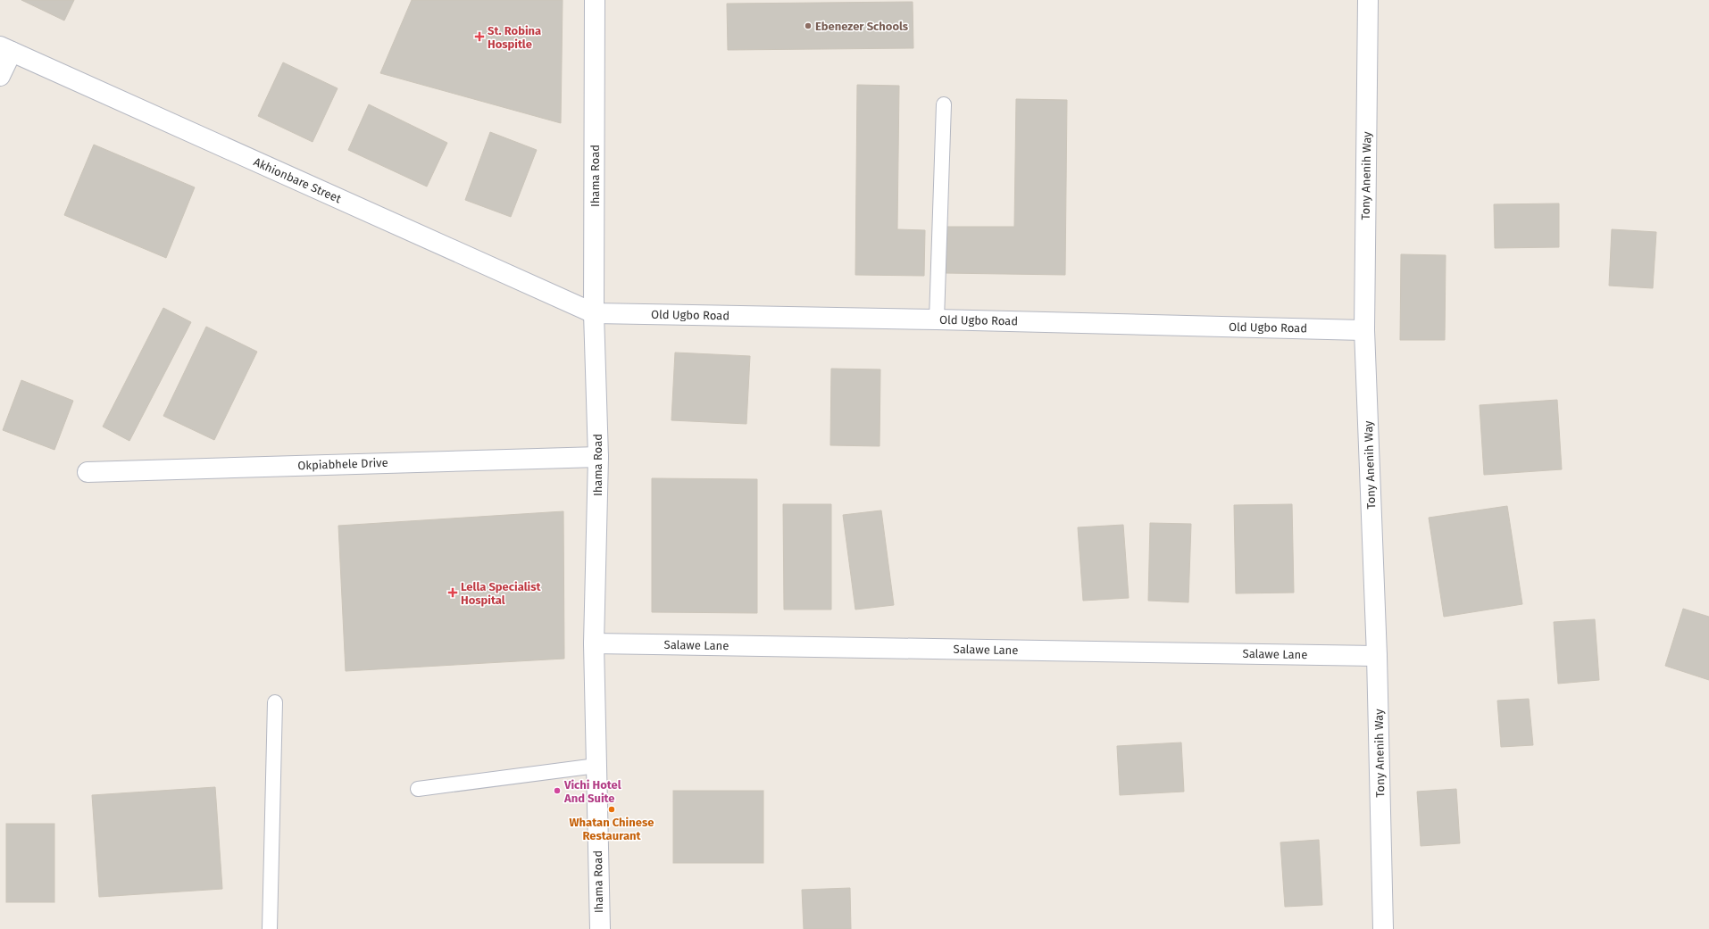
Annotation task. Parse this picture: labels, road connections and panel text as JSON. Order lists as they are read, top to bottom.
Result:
{
  "streets": {
    "street": [
      "Ihama Road",
      "Tony Anenih Way",
      "Akhionbare Street",
      "Old Ugbo Road",
      "Okpiabhele Drive",
      "Salawe Lane"
    ]
  },
  "crossings": [
    ["Ihama Road", "Akhionbare Street"],
    ["Ihama Road", "Old Ugbo Road"],
    ["Ihama Road", "Okpiabhele Drive"],
    ["Ihama Road", "Salawe Lane"],
    ["Tony Anenih Way", "Old Ugbo Road"],
    ["Tony Anenih Way", "Salawe Lane"],
    ["Akhionbare Street", "Old Ugbo Road"]
  ],
  "places": {
    "other": ["Ebenezer Schools", "Vichi Hotel And Suite", "Whatan Chinese Restaurant"],
    "health": ["St. Robina Hospitle", "Lella Specialist Hospital"]
  }
}
